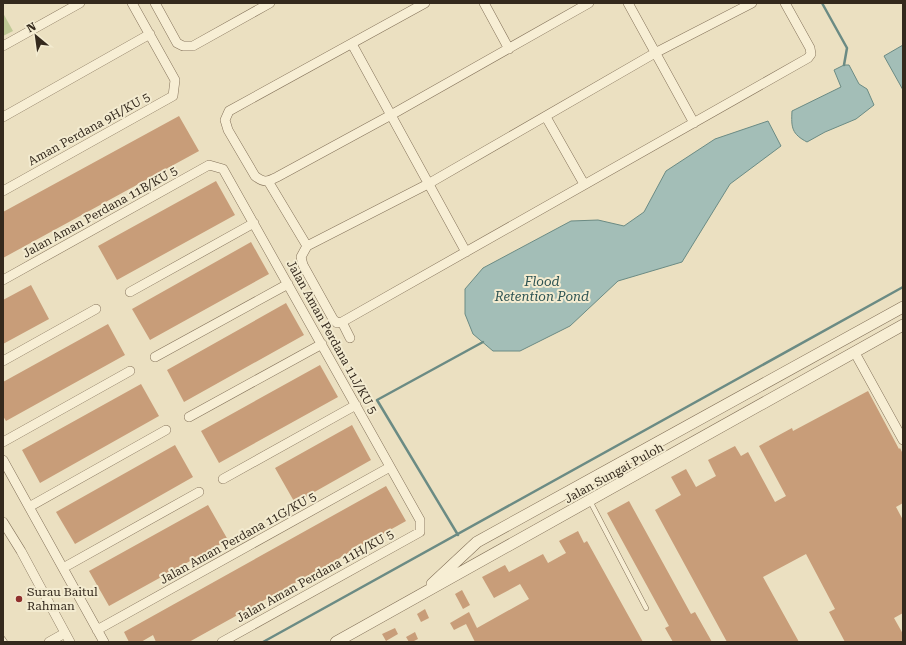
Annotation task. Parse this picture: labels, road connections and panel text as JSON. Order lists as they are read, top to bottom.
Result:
{
  "streets": {
    "street": [
      "Aman Perdana 9H/KU 5",
      "Jalan Aman Perdana 11B/KU 5",
      "Jalan Aman Perdana 11J/KU 5",
      "Jalan Sungai Puloh",
      "Jalan Aman Perdana 11G/KU 5",
      "Jalan Aman Perdana 11H/KU 5"
    ]
  },
  "crossings": [
    ["Jalan Aman Perdana 11B/KU 5", "Jalan Aman Perdana 11J/KU 5"],
    ["Jalan Aman Perdana 11J/KU 5", "Jalan Aman Perdana 11G/KU 5"],
    ["Jalan Aman Perdana 11J/KU 5", "Jalan Aman Perdana 11H/KU 5"]
  ],
  "water": ["Flood Retention Pond"],
  "places": ["Surau Baitul Rahman"],
  "north": "top left"
}
